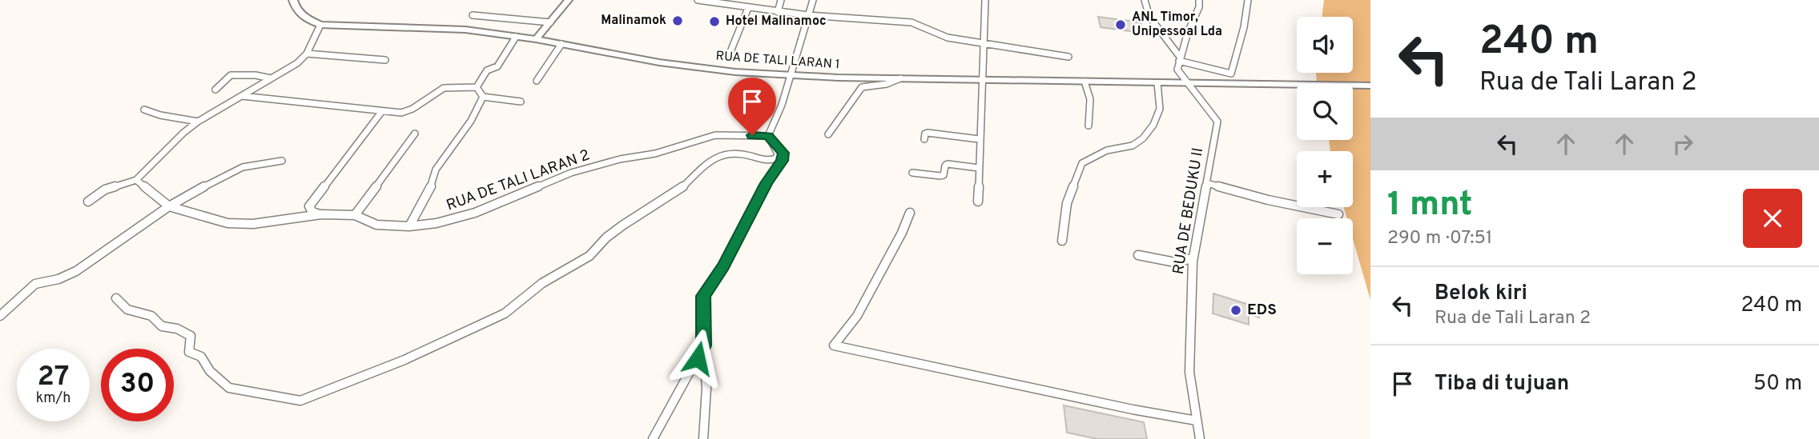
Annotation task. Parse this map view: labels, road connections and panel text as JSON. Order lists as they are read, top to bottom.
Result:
{
  "streets": {
    "main road": ["RUA DE TALI LARAN 1"],
    "street": ["RUA DE TALI LARAN 2", "RUA DE BEDUKU II"]
  },
  "crossings": [
    ["RUA DE TALI LARAN 1", "RUA DE BEDUKU II"]
  ],
  "places": [
    "Malinamok",
    "Hotel Malinamoc",
    "ANL Timor, Unipessoal Lda",
    "EDS"
  ],
  "page": {
    "turn": ["240 m", "Rua de Tali Laran 2"],
    "map_buttons": ["+", "−"],
    "heading": ["1 mnt", "290 m · 07:51"],
    "list": [
      {
        "name": "Belok kiri",
        "note": "Rua de Tali Laran 2",
        "value": "240 m"
      },
      {
        "name": "Tiba di tujuan",
        "value": "50 m"
      }
    ],
    "speed": "27 km/h",
    "limit": "30"
  }
}
